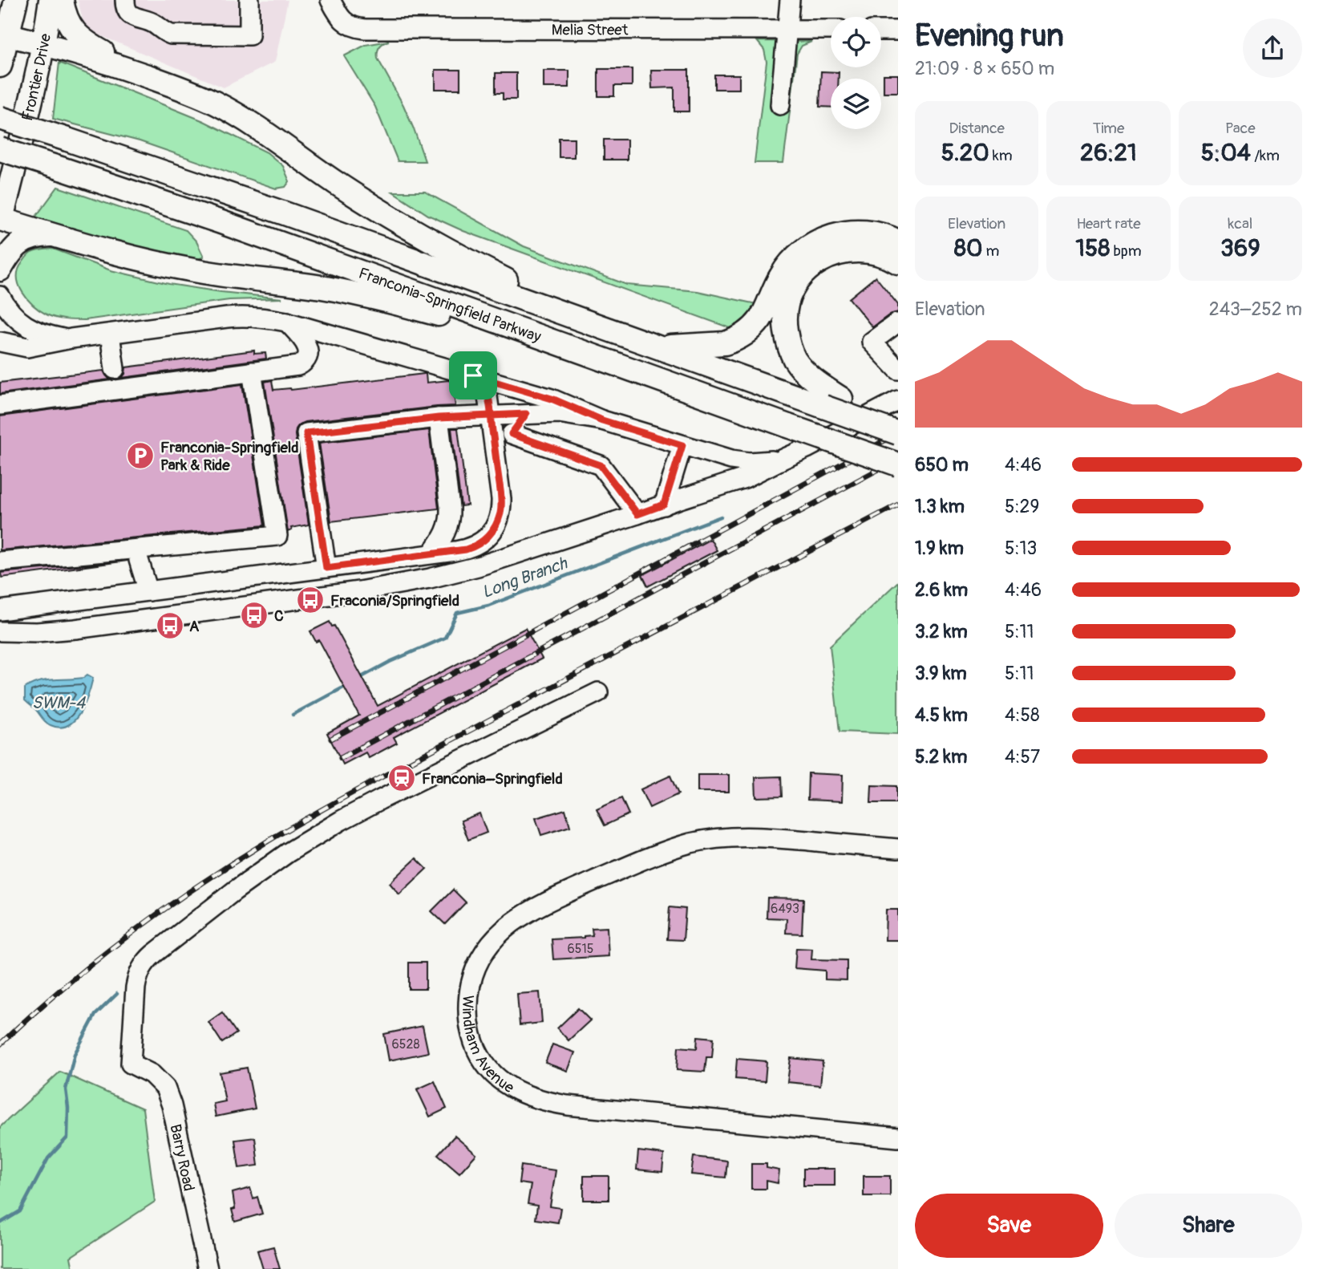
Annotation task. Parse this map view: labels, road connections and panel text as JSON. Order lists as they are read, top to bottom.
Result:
{
  "streets": {
    "main road": ["Frontier Drive", "Franconia-Springfield Parkway"],
    "street": ["Melia Street", "Windham Avenue", "Barry Road"]
  },
  "water": ["Long Branch", "SWM-4"],
  "places": {
    "parking": ["Franconia-Springfield Park & Ride"],
    "bus stop": ["Fraconia/Springfield", "C", "A"],
    "station": ["Franconia–Springfield"]
  },
  "house_numbers": ["6493", "6515", "6528"],
  "page": {
    "heading": ["Evening run", "21:09 · 8 × 650 m"],
    "stats": [
      ["Distance", "5.20 km"],
      ["Time", "26:21"],
      ["Pace", "5:04 /km"],
      ["Elevation", "80 m"],
      ["Heart rate", "158 bpm"],
      ["kcal", "369"]
    ],
    "chart": ["Elevation", "243–252 m"],
    "list": [
      {
        "name": "650 m",
        "note": "4:46"
      },
      {
        "name": "1.3 km",
        "note": "5:29"
      },
      {
        "name": "1.9 km",
        "note": "5:13"
      },
      {
        "name": "2.6 km",
        "note": "4:46"
      },
      {
        "name": "3.2 km",
        "note": "5:11"
      },
      {
        "name": "3.9 km",
        "note": "5:11"
      },
      {
        "name": "4.5 km",
        "note": "4:58"
      },
      {
        "name": "5.2 km",
        "note": "4:57"
      }
    ],
    "buttons": ["Save", "Share"]
  }
}
